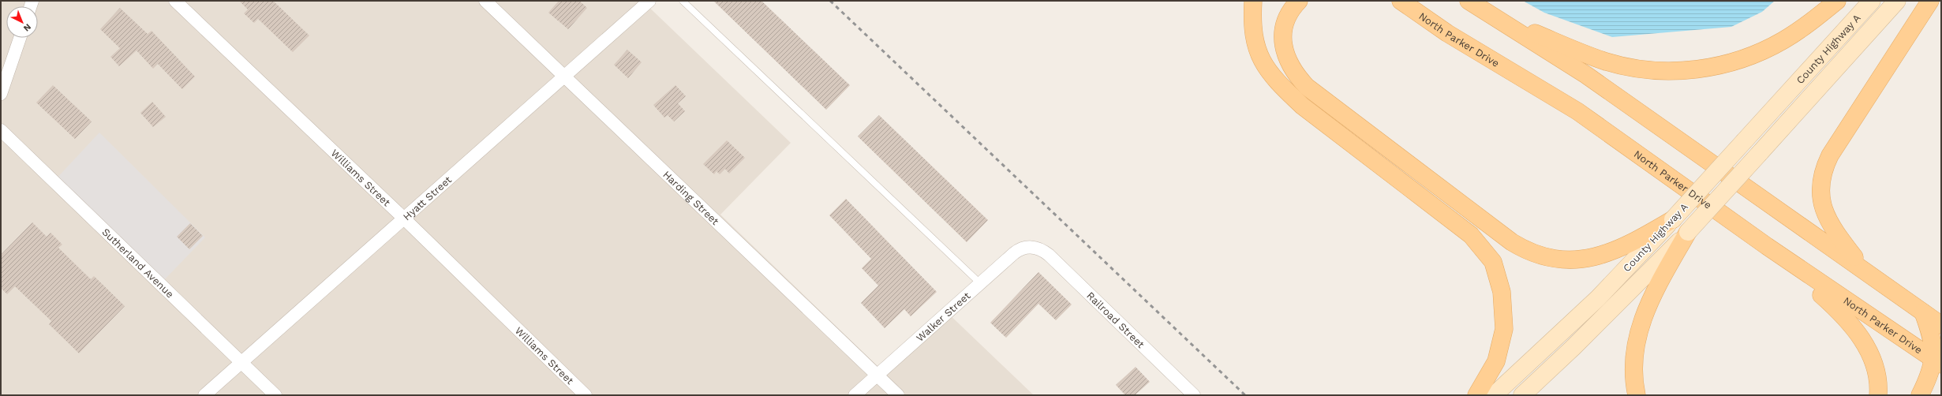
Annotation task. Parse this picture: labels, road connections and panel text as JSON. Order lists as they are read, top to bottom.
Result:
{
  "streets": {
    "main road": ["North Parker Drive", "County Highway A"],
    "street": [
      "Williams Street",
      "Hyatt Street",
      "Harding Street",
      "Sutherland Avenue",
      "Walker Street",
      "Railroad Street"
    ]
  },
  "crossings": [
    ["Williams Street", "Hyatt Street"],
    ["Hyatt Street", "Harding Street"],
    ["Hyatt Street", "Sutherland Avenue"],
    ["Harding Street", "Walker Street"],
    ["Walker Street", "Railroad Street"]
  ],
  "north": "bottom right"
}
